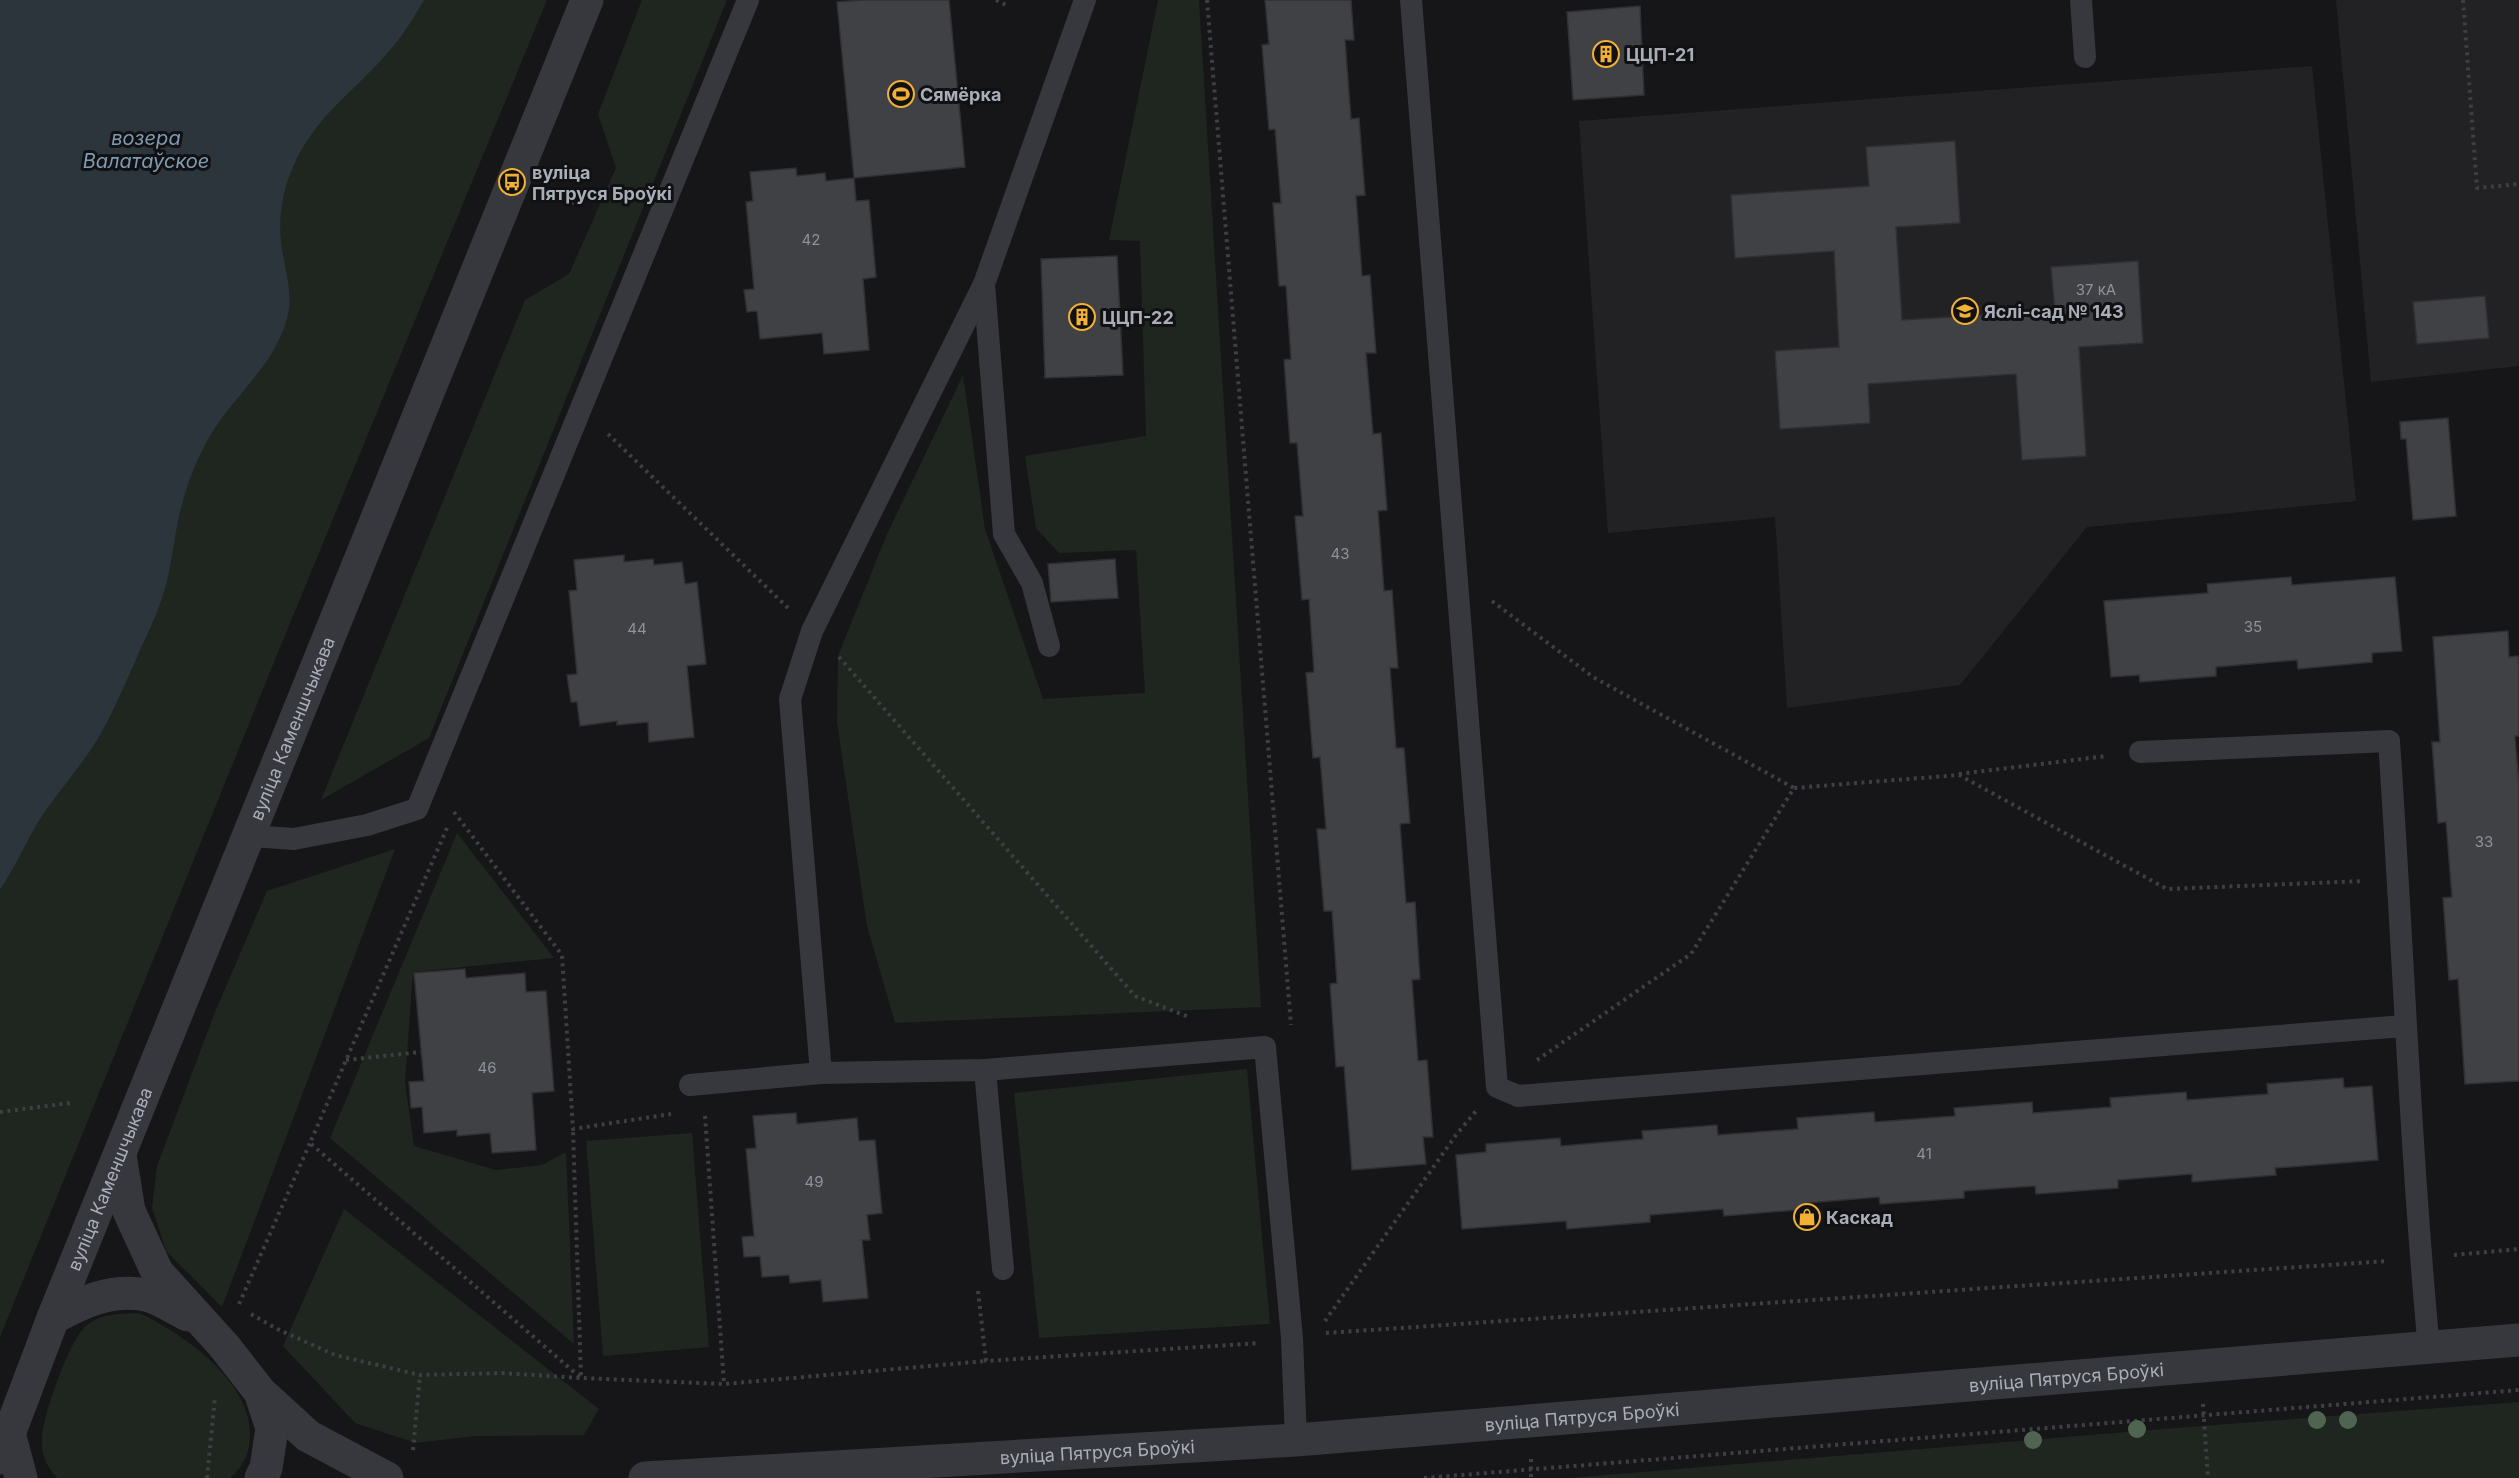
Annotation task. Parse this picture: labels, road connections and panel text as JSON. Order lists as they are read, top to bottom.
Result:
{
  "streets": {
    "street": ["вуліца Каменшчыкава", "вуліца Пятруся Броўкі"]
  },
  "water": ["возера Валатаўское"],
  "places": {
    "building": ["ЦЦП-21", "ЦЦП-22"],
    "sports": ["Сямёрка"],
    "bus stop": ["вуліца Пятруся Броўкі"],
    "school or university": ["Яслі-сад № 143"],
    "shop": ["Каскад"]
  },
  "house_numbers": [
    "42",
    "37 кА",
    "43",
    "35",
    "44",
    "33",
    "46",
    "41",
    "49"
  ]
}
